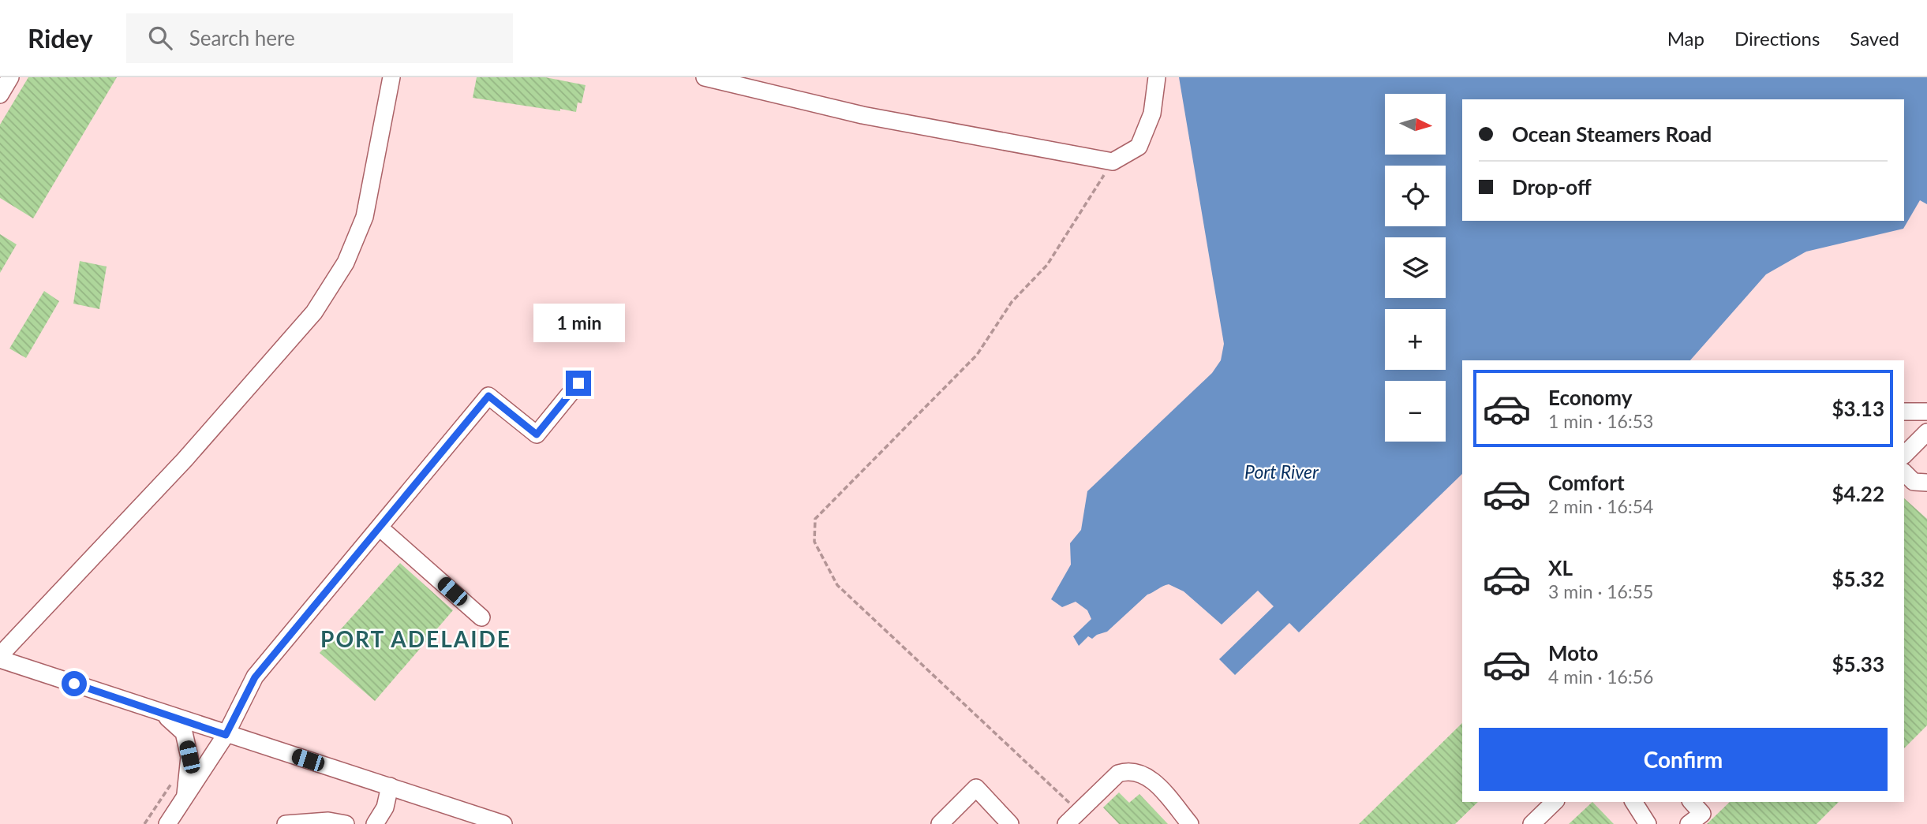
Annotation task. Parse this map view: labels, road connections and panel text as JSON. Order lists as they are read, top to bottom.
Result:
{
  "districts": ["PORT ADELAIDE"],
  "water": ["Port River"],
  "north": "right",
  "page": {
    "header": "Ridey",
    "search": "Search here",
    "nav": ["Map", "Directions", "Saved"],
    "map_buttons": ["+", "−"],
    "banner": ["Ocean Steamers Road", "Drop-off"],
    "bubble": "1 min",
    "list": [
      {
        "name": "Economy",
        "note": "1 min · 16:53",
        "value": "$3.13"
      },
      {
        "name": "Comfort",
        "note": "2 min · 16:54",
        "value": "$4.22"
      },
      {
        "name": "XL",
        "note": "3 min · 16:55",
        "value": "$5.32"
      },
      {
        "name": "Moto",
        "note": "4 min · 16:56",
        "value": "$5.33"
      }
    ],
    "buttons": "Confirm"
  }
}
